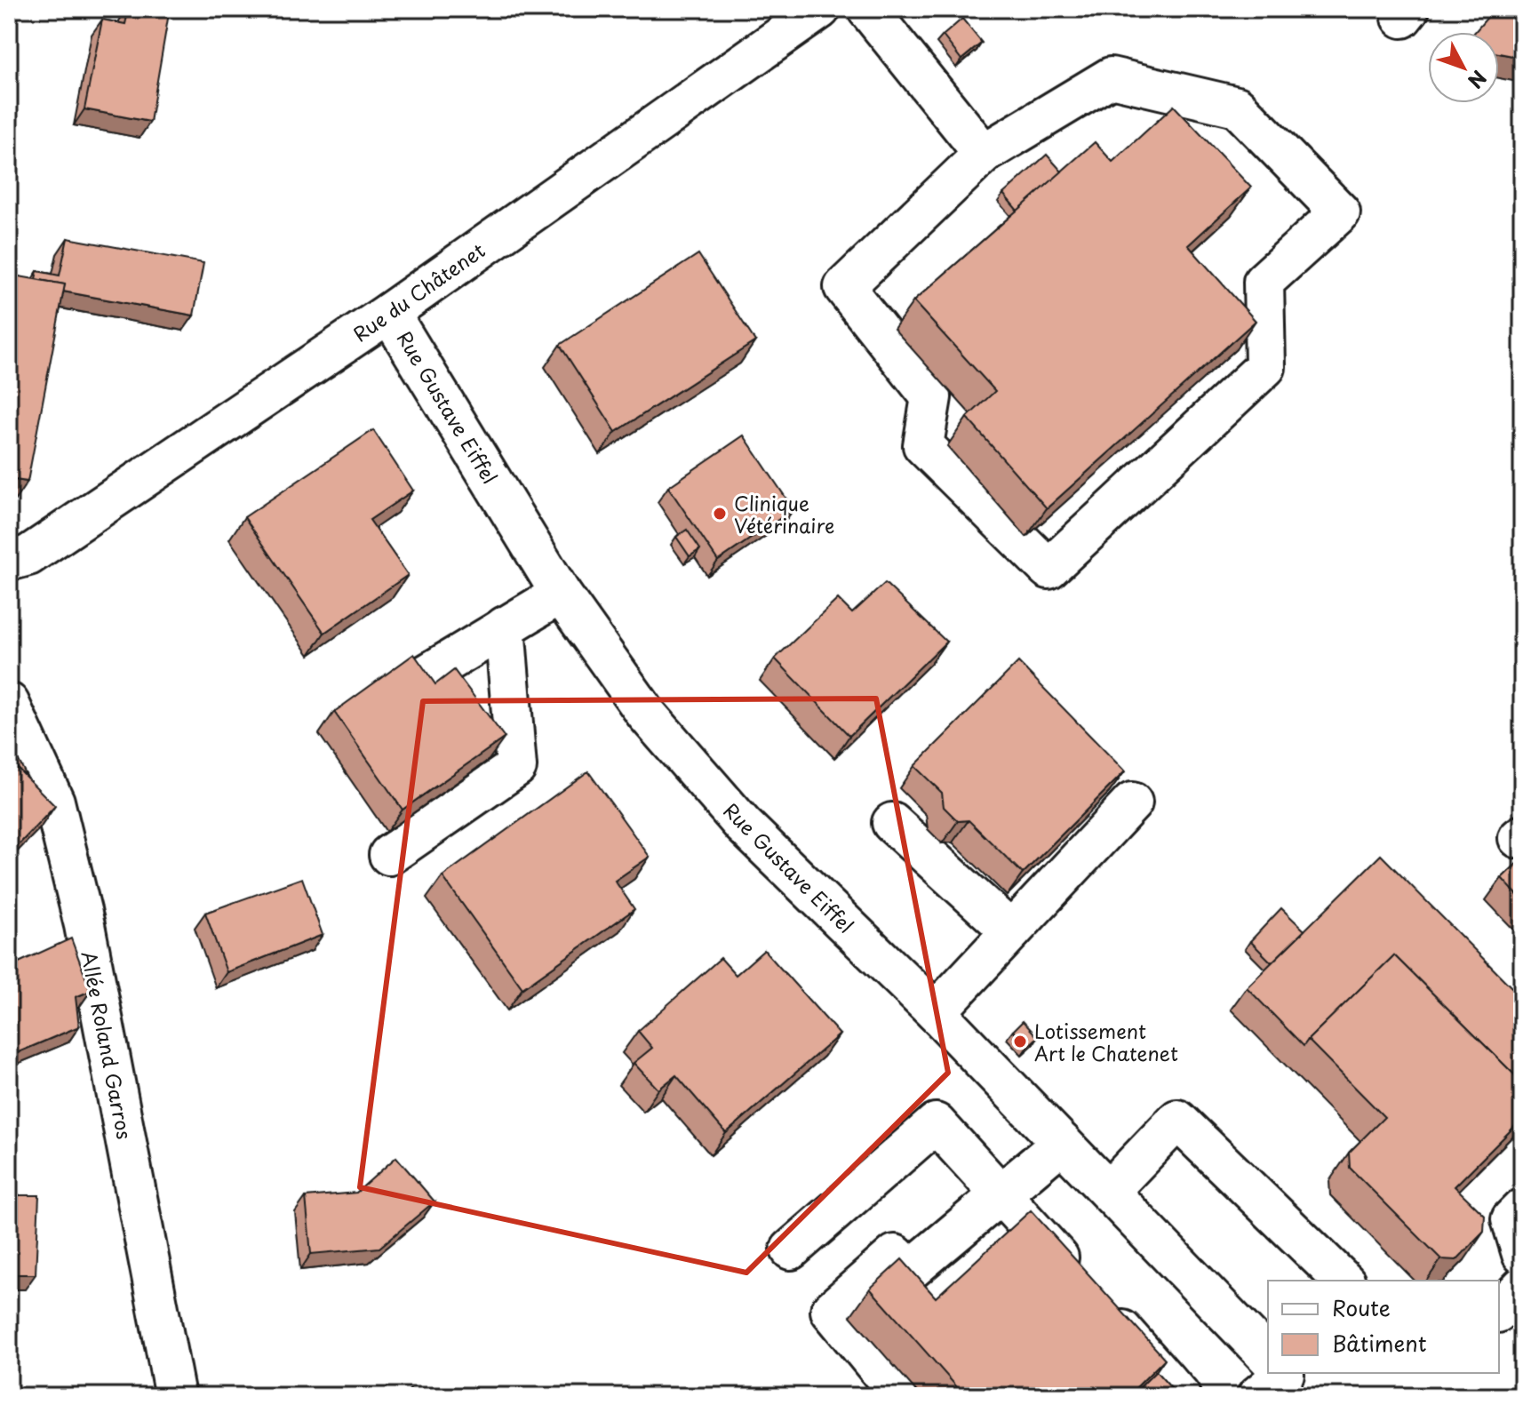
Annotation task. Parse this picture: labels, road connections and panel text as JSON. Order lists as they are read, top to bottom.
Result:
{
  "streets": {
    "street": ["Rue du Châtenet", "Rue Gustave Eiffel", "Allée Roland Garros"]
  },
  "crossings": [
    ["Rue du Châtenet", "Rue Gustave Eiffel"]
  ],
  "places": ["Clinique Vétérinaire", "Lotissement Art le Chatenet"],
  "legend": ["Route", "Bâtiment"],
  "north": "bottom right"
}
